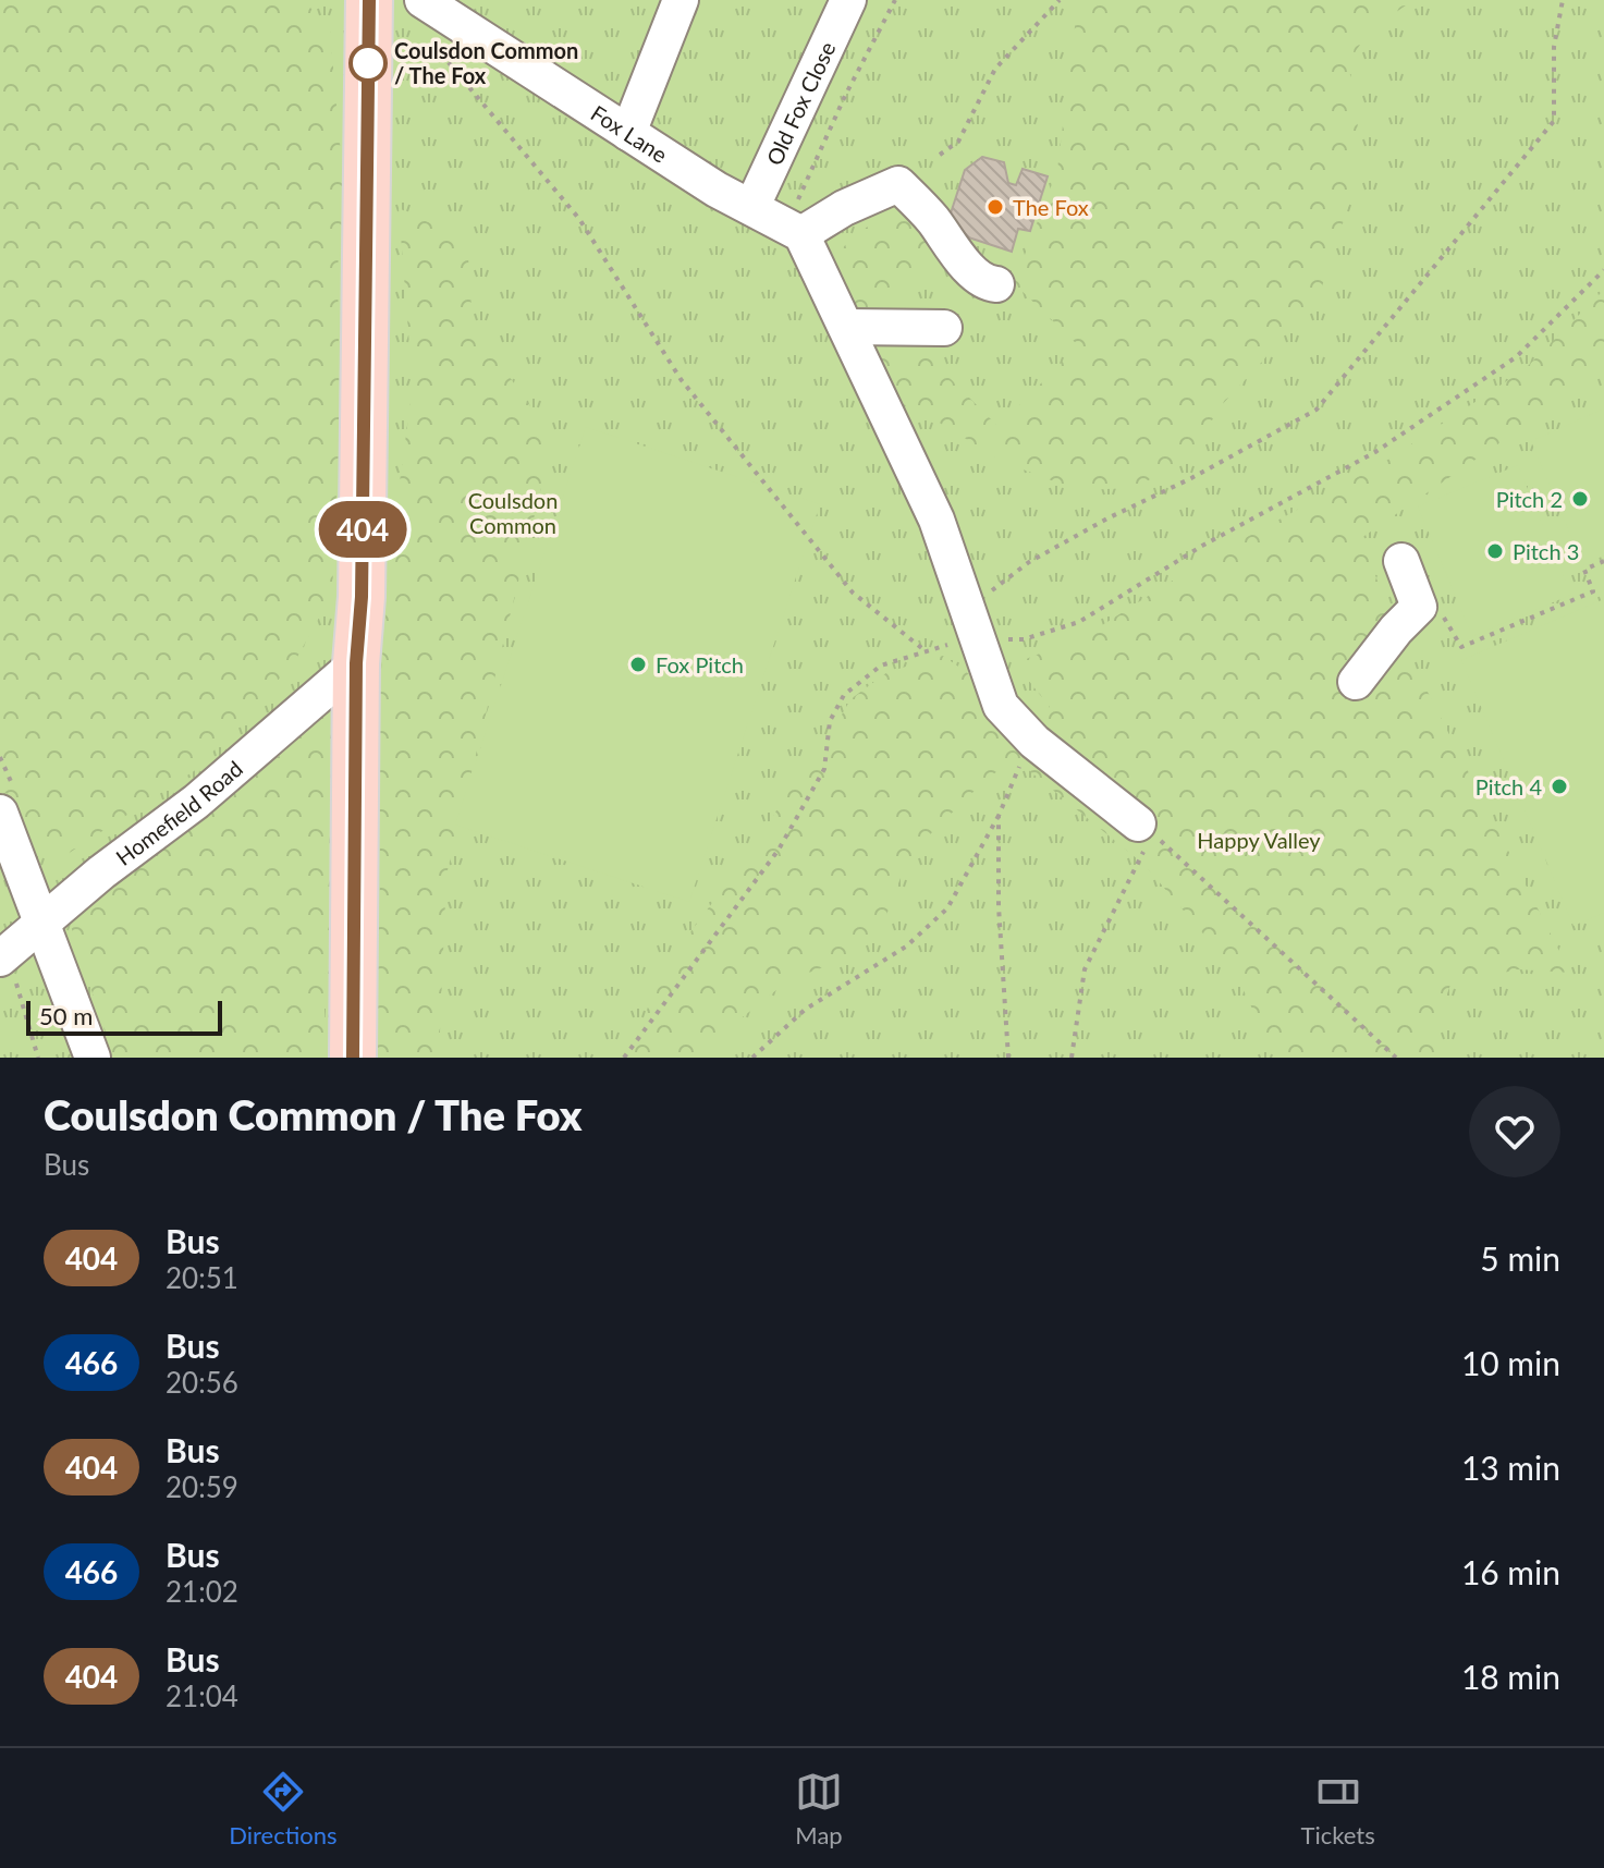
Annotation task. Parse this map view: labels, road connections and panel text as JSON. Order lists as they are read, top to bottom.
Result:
{
  "streets": {
    "street": ["Old Fox Close", "Fox Lane", "Homefield Road"]
  },
  "crossings": [
    ["Old Fox Close", "Fox Lane"]
  ],
  "parks": ["Coulsdon Common", "Happy Valley"],
  "places": [
    "Coulsdon Common / The Fox",
    "The Fox",
    "Pitch 2",
    "Pitch 3",
    "Fox Pitch",
    "Pitch 4"
  ],
  "lines": ["bus line 404"],
  "scale_bar": "50 m",
  "page": {
    "on_map": "404",
    "scale": "50 m",
    "heading": ["Coulsdon Common / The Fox", "Bus"],
    "list": [
      {
        "mark": "404",
        "name": "Bus",
        "note": "20:51",
        "value": "5 min"
      },
      {
        "mark": "466",
        "name": "Bus",
        "note": "20:56",
        "value": "10 min"
      },
      {
        "mark": "404",
        "name": "Bus",
        "note": "20:59",
        "value": "13 min"
      },
      {
        "mark": "466",
        "name": "Bus",
        "note": "21:02",
        "value": "16 min"
      },
      {
        "mark": "404",
        "name": "Bus",
        "note": "21:04",
        "value": "18 min"
      }
    ],
    "tabs": ["Directions", "Map", "Tickets"]
  }
}
